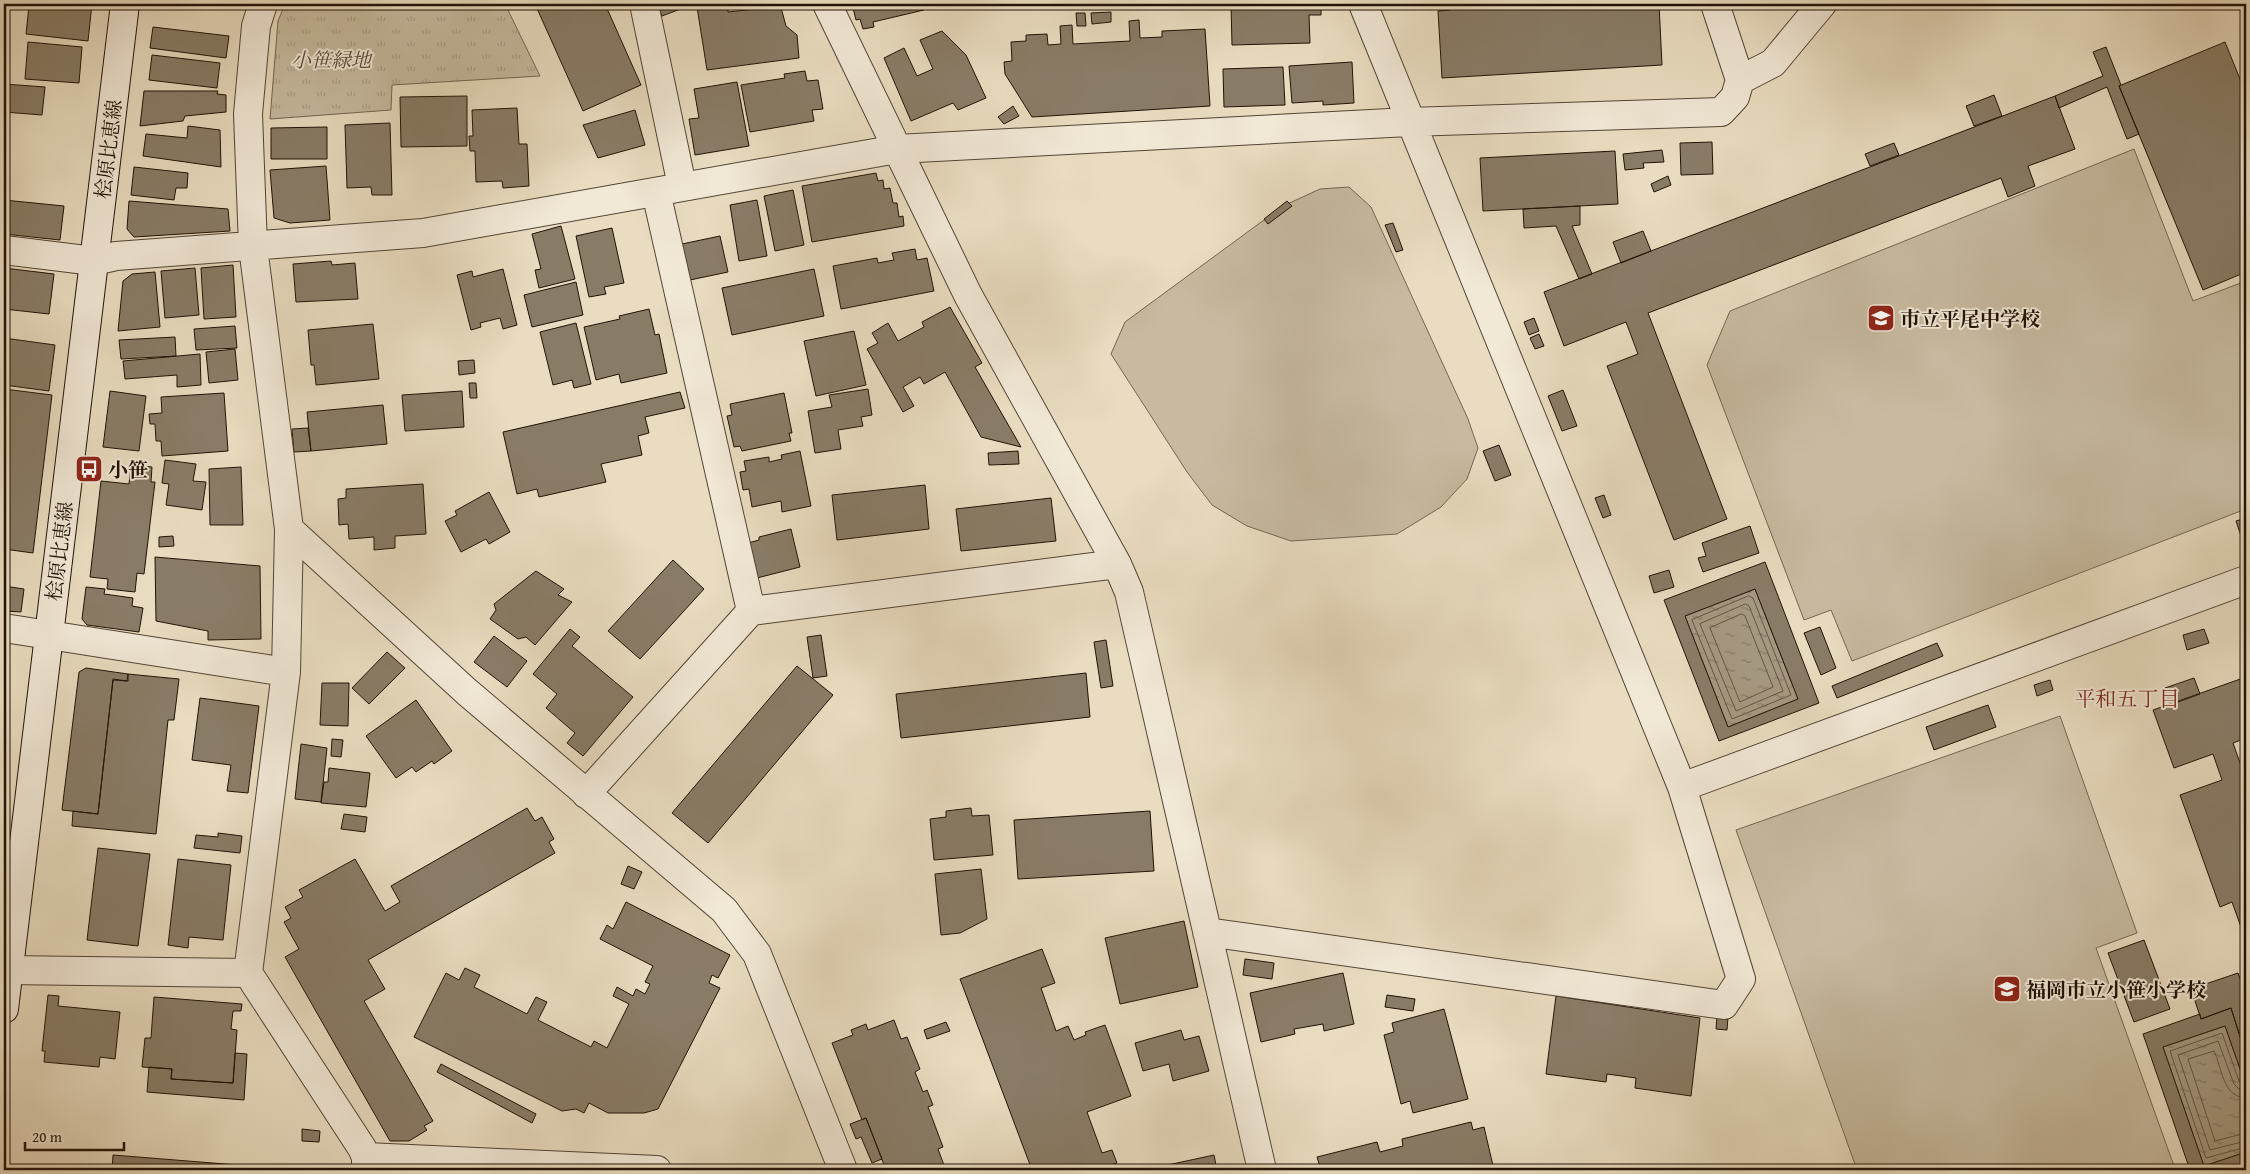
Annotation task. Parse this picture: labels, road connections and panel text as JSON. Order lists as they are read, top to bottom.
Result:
{
  "streets": {
    "street": ["桧原比恵線"]
  },
  "districts": ["平和五丁目"],
  "parks": ["小笹緑地"],
  "places": {
    "school or university": ["市立平尾中学校", "福岡市立小笹小学校"],
    "bus stop": ["小笹"]
  },
  "scale_bar": "20 m"
}
